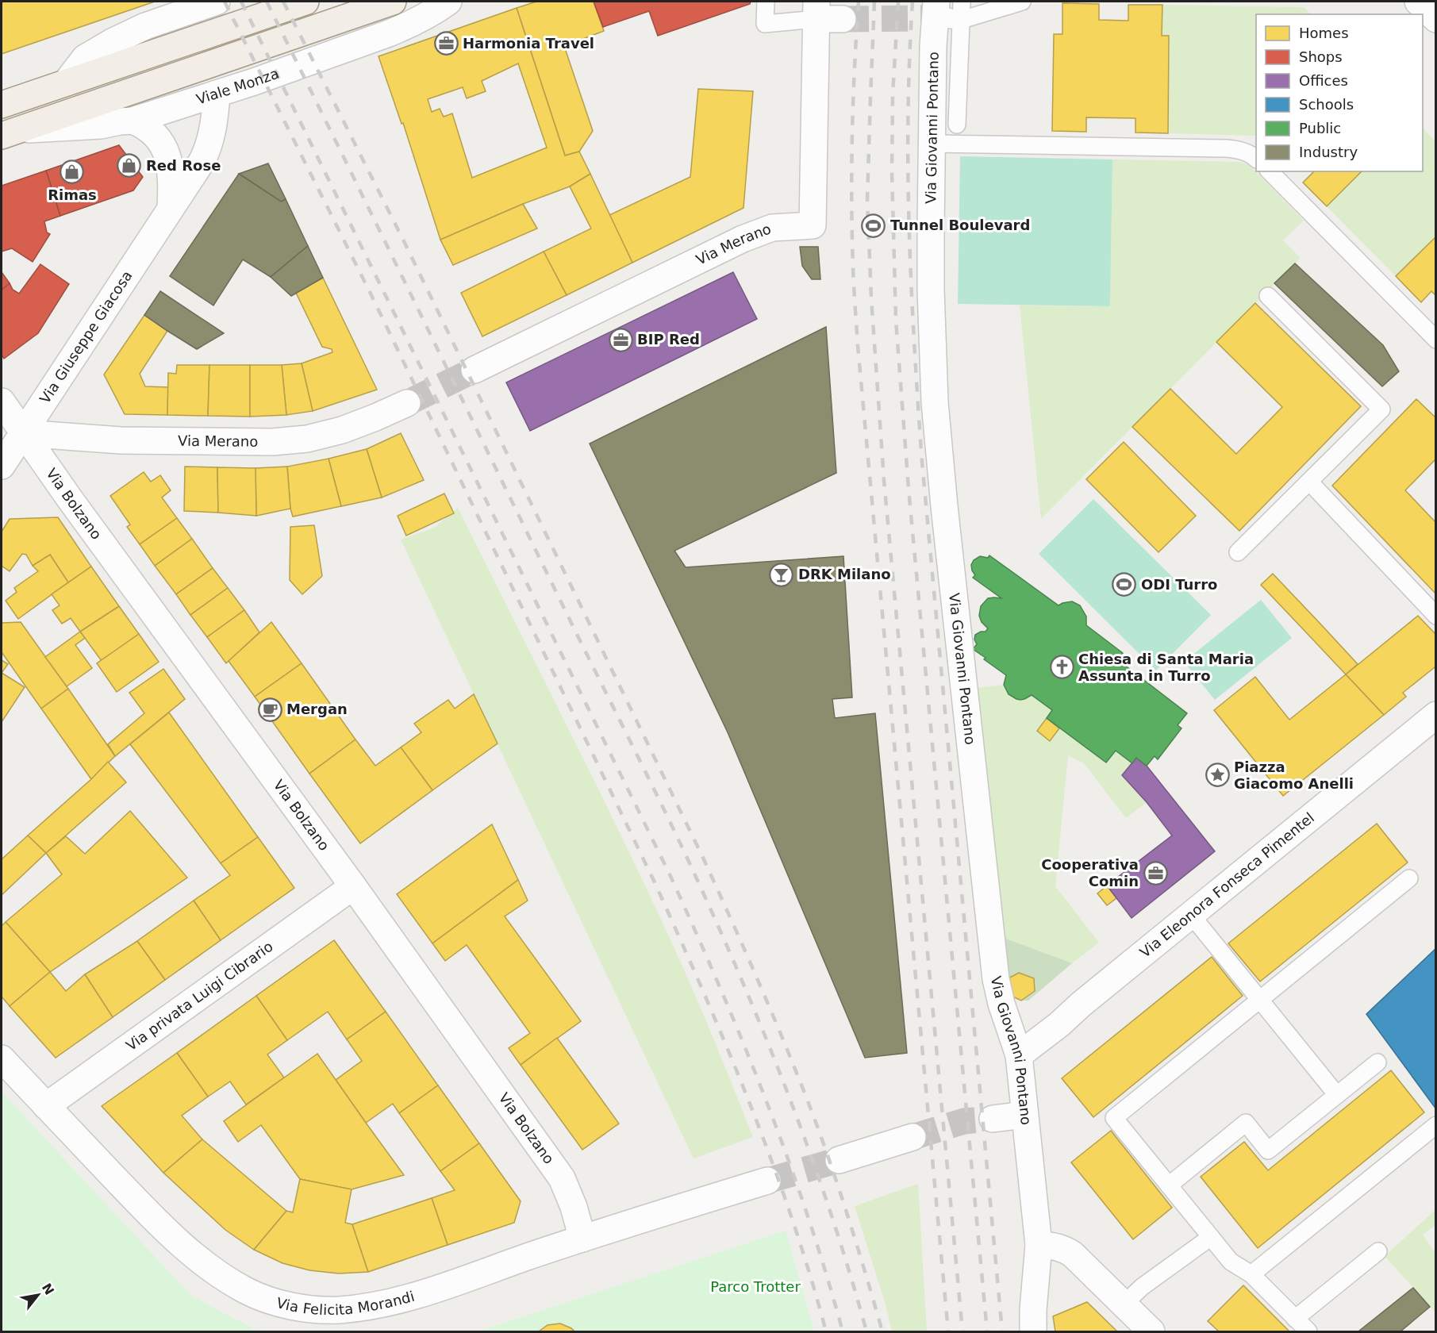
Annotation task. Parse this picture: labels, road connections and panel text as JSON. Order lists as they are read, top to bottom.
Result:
{
  "streets": {
    "main road": ["Viale Monza"],
    "street": [
      "Via Giovanni Pontano",
      "Via Merano",
      "Via Giuseppe Giacosa",
      "Via Bolzano",
      "Via Eleonora Fonseca Pimentel",
      "Via privata Luigi Cibrario",
      "Via Felicita Morandi"
    ]
  },
  "crossings": [
    ["Viale Monza", "Via Giuseppe Giacosa"],
    ["Via Giovanni Pontano", "Via Eleonora Fonseca Pimentel"],
    ["Via Merano", "Via Giuseppe Giacosa"],
    ["Via Merano", "Via Bolzano"],
    ["Via Giuseppe Giacosa", "Via Bolzano"],
    ["Via Bolzano", "Via privata Luigi Cibrario"],
    ["Via Bolzano", "Via Felicita Morandi"],
    ["Via privata Luigi Cibrario", "Via Felicita Morandi"]
  ],
  "parks": ["Parco Trotter"],
  "places": {
    "office": ["Harmonia Travel", "BIP Red", "Cooperativa Comin"],
    "shop": ["Red Rose", "Rimas"],
    "sports": ["Tunnel Boulevard", "ODI Turro"],
    "bar": ["DRK Milano"],
    "church": ["Chiesa di Santa Maria Assunta in Turro"],
    "cafe": ["Mergan"],
    "place": ["Piazza Giacomo Anelli"]
  },
  "legend": [
    "Homes",
    "Shops",
    "Offices",
    "Schools",
    "Public",
    "Industry"
  ],
  "north": "top right"
}
